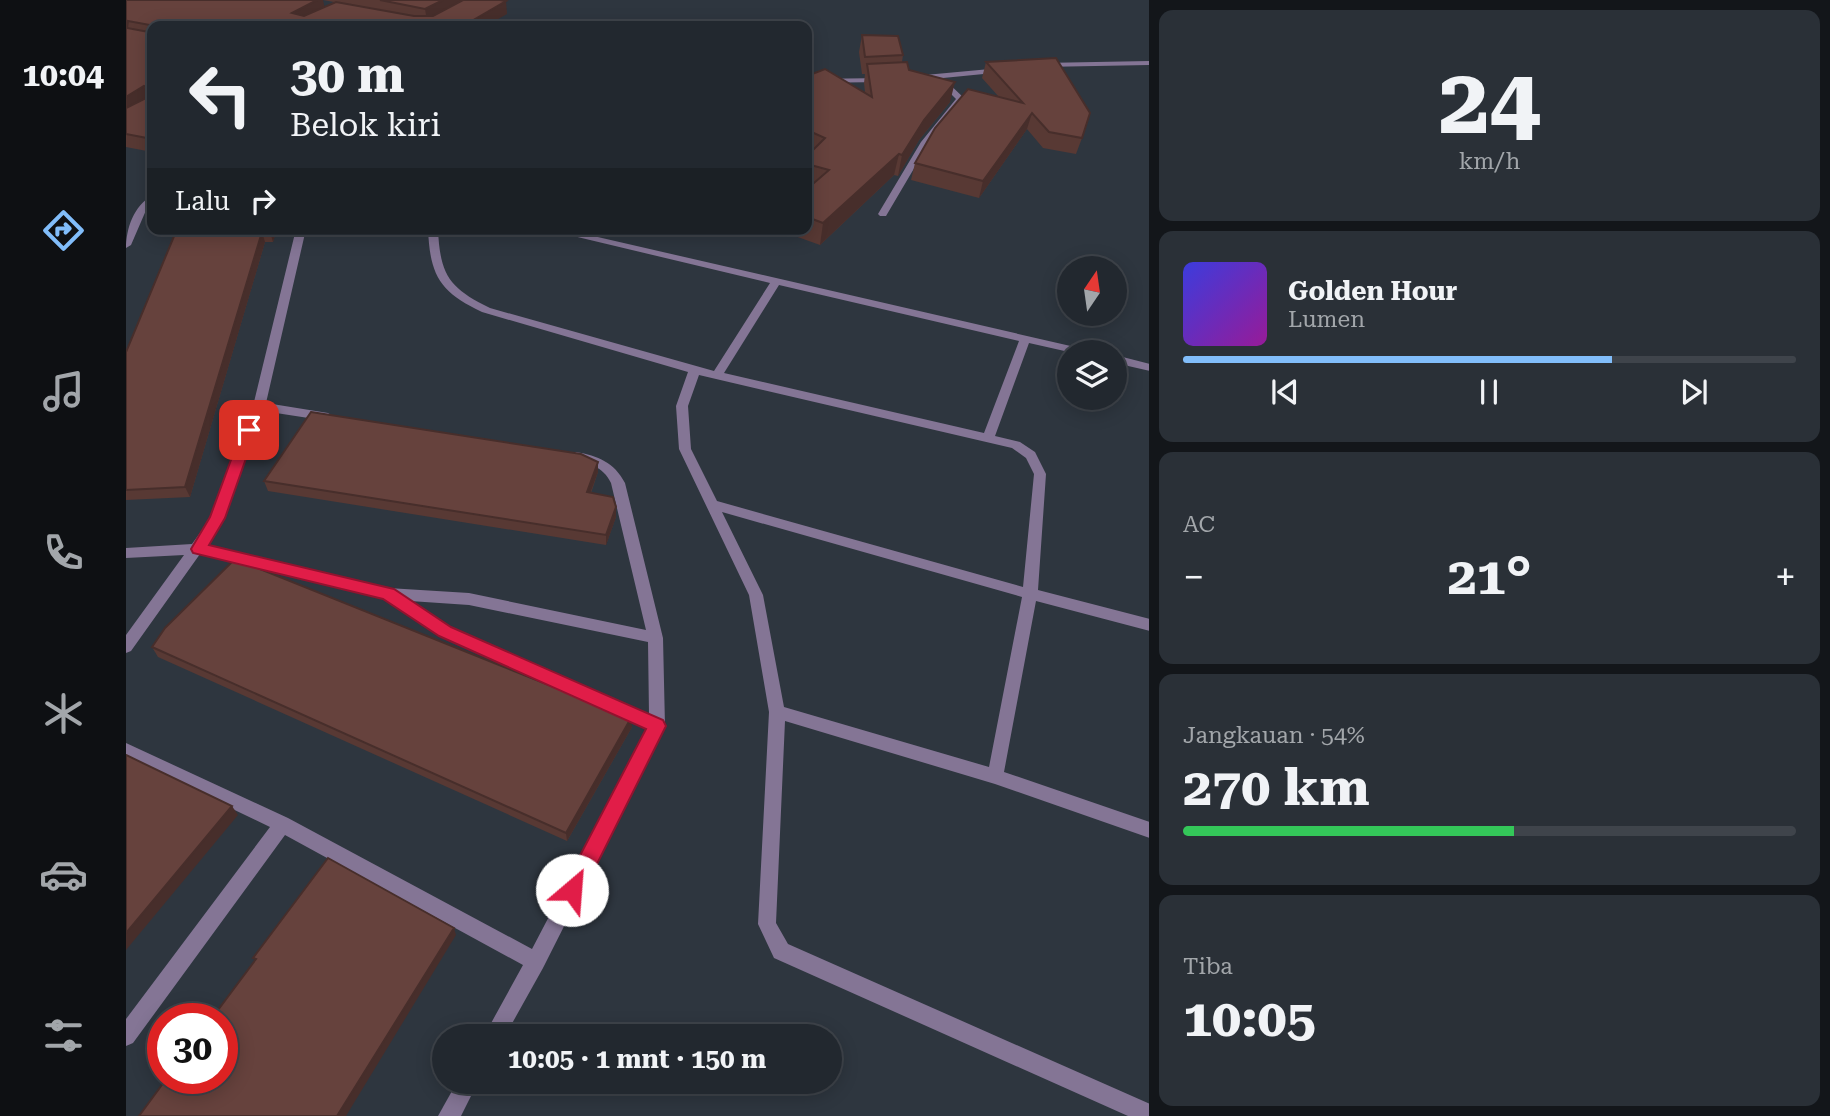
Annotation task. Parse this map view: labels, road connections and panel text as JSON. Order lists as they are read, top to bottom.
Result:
{
  "north": "top",
  "page": {
    "tabs": "10:04",
    "tile": [
      ["24", "km/h"],
      "AC",
      ["Jangkauan · 54%", "270 km"],
      ["Tiba", "10:05"]
    ],
    "turn": ["30 m", "Belok kiri"],
    "then": "Lalu",
    "song": ["Golden Hour", "Lumen"],
    "heat": ["−", "21°", "+"],
    "limit": "30",
    "trip": "10:05 · 1 mnt · 150 m"
  }
}
